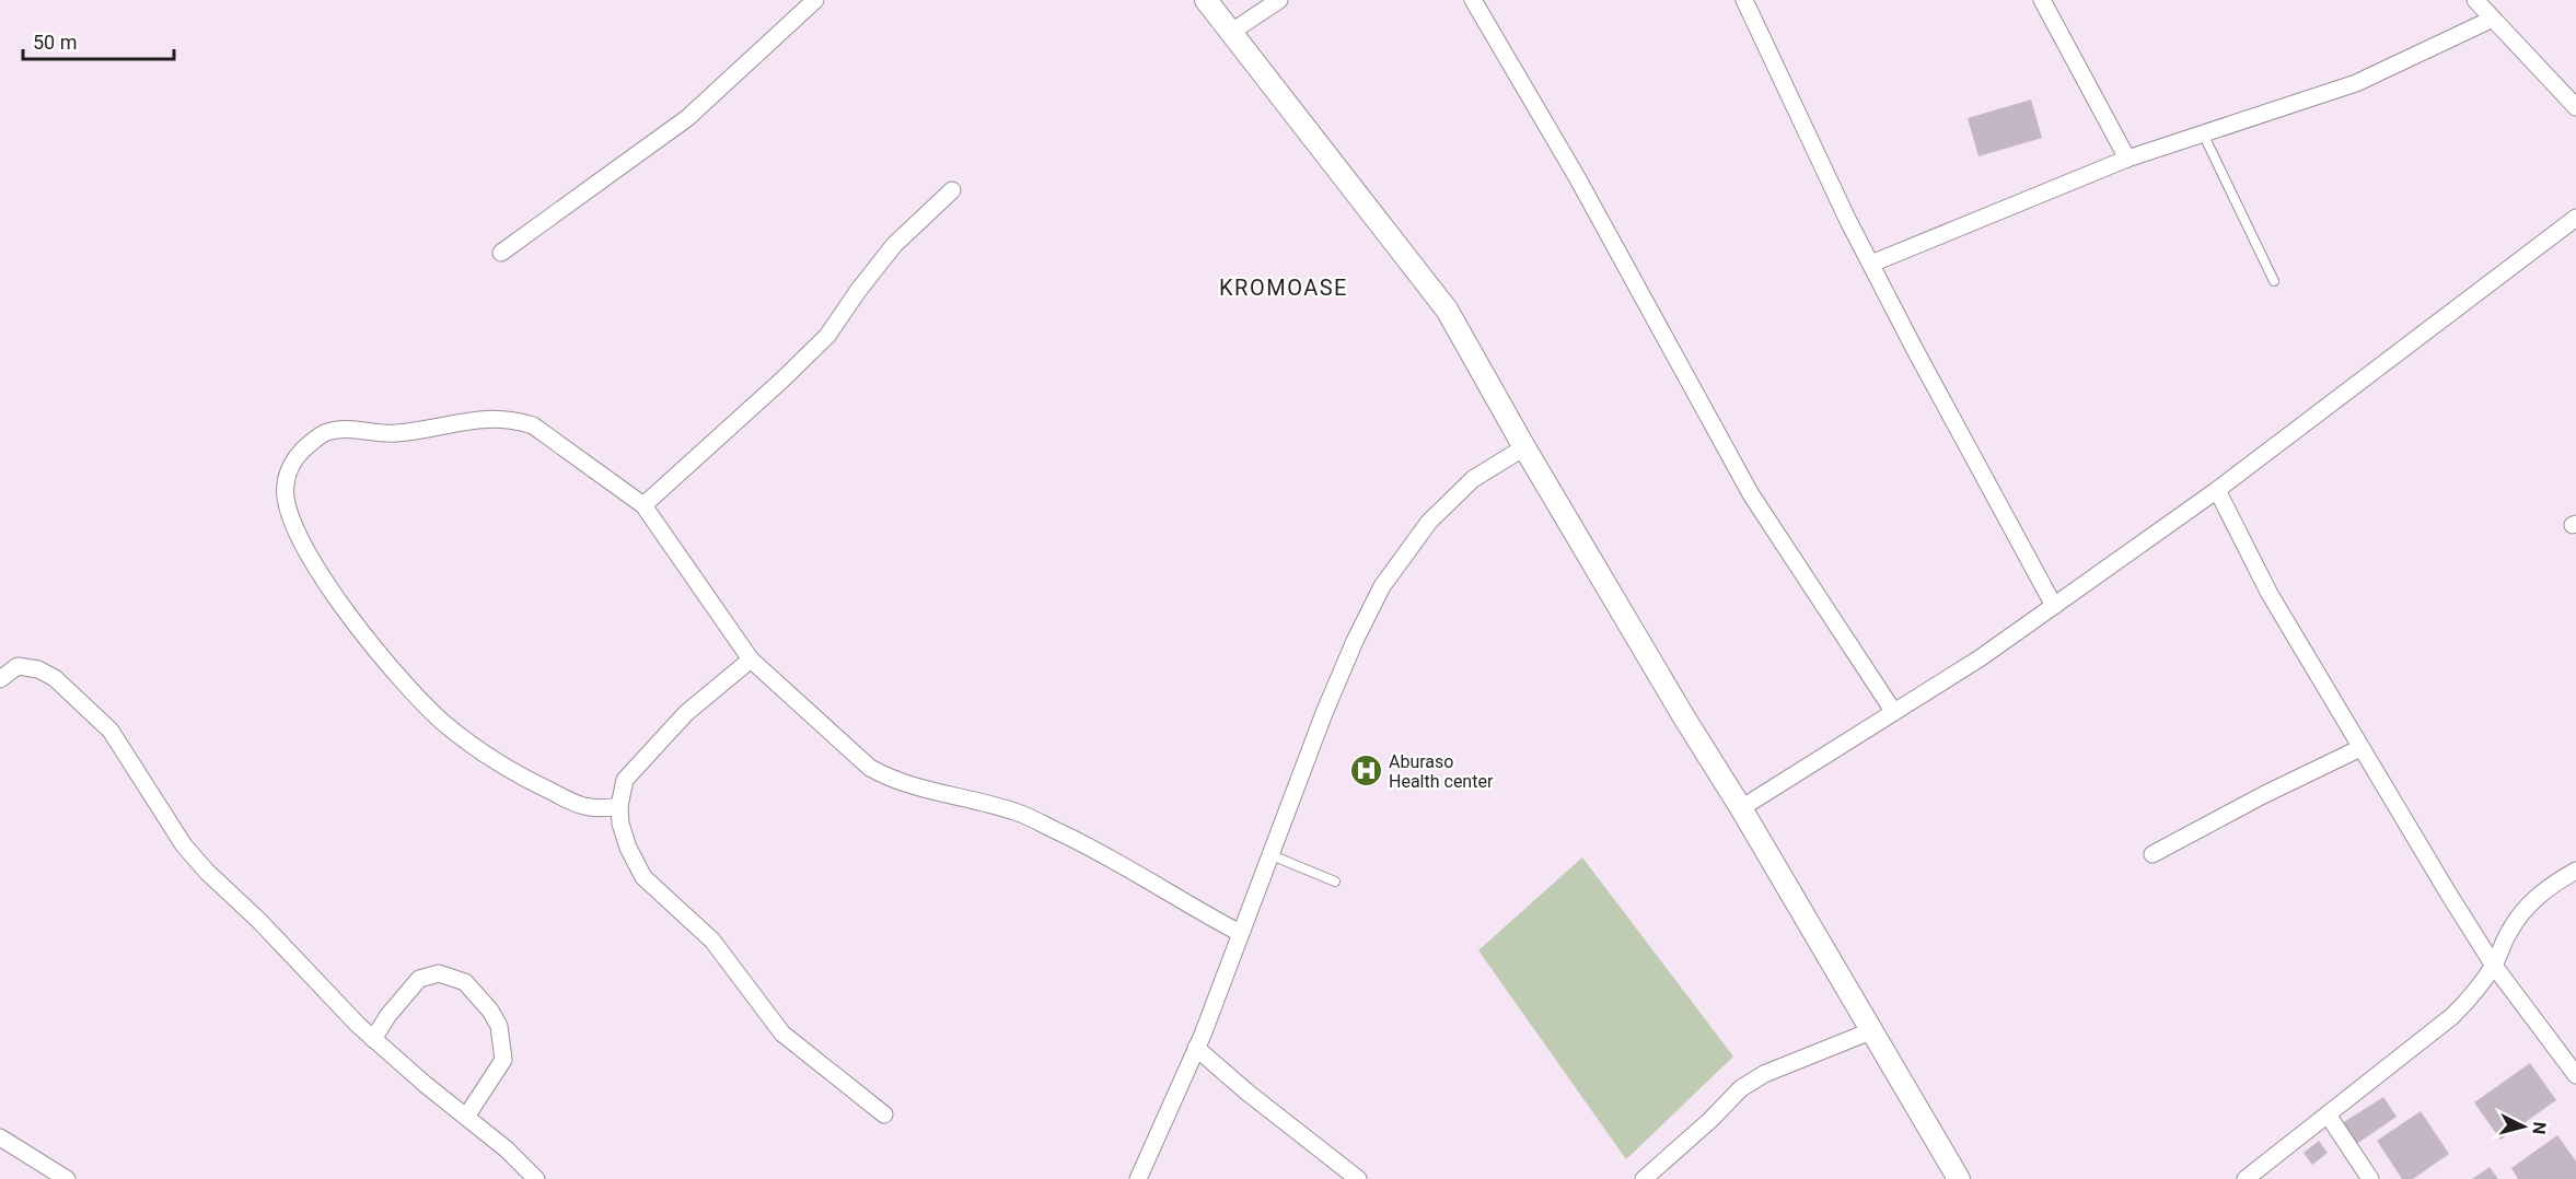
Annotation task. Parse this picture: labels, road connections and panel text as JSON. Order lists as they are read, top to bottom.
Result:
{
  "districts": ["KROMOASE"],
  "places": {
    "hospital": ["Aburaso Health center"]
  },
  "scale_bar": "50 m",
  "north": "right"
}
